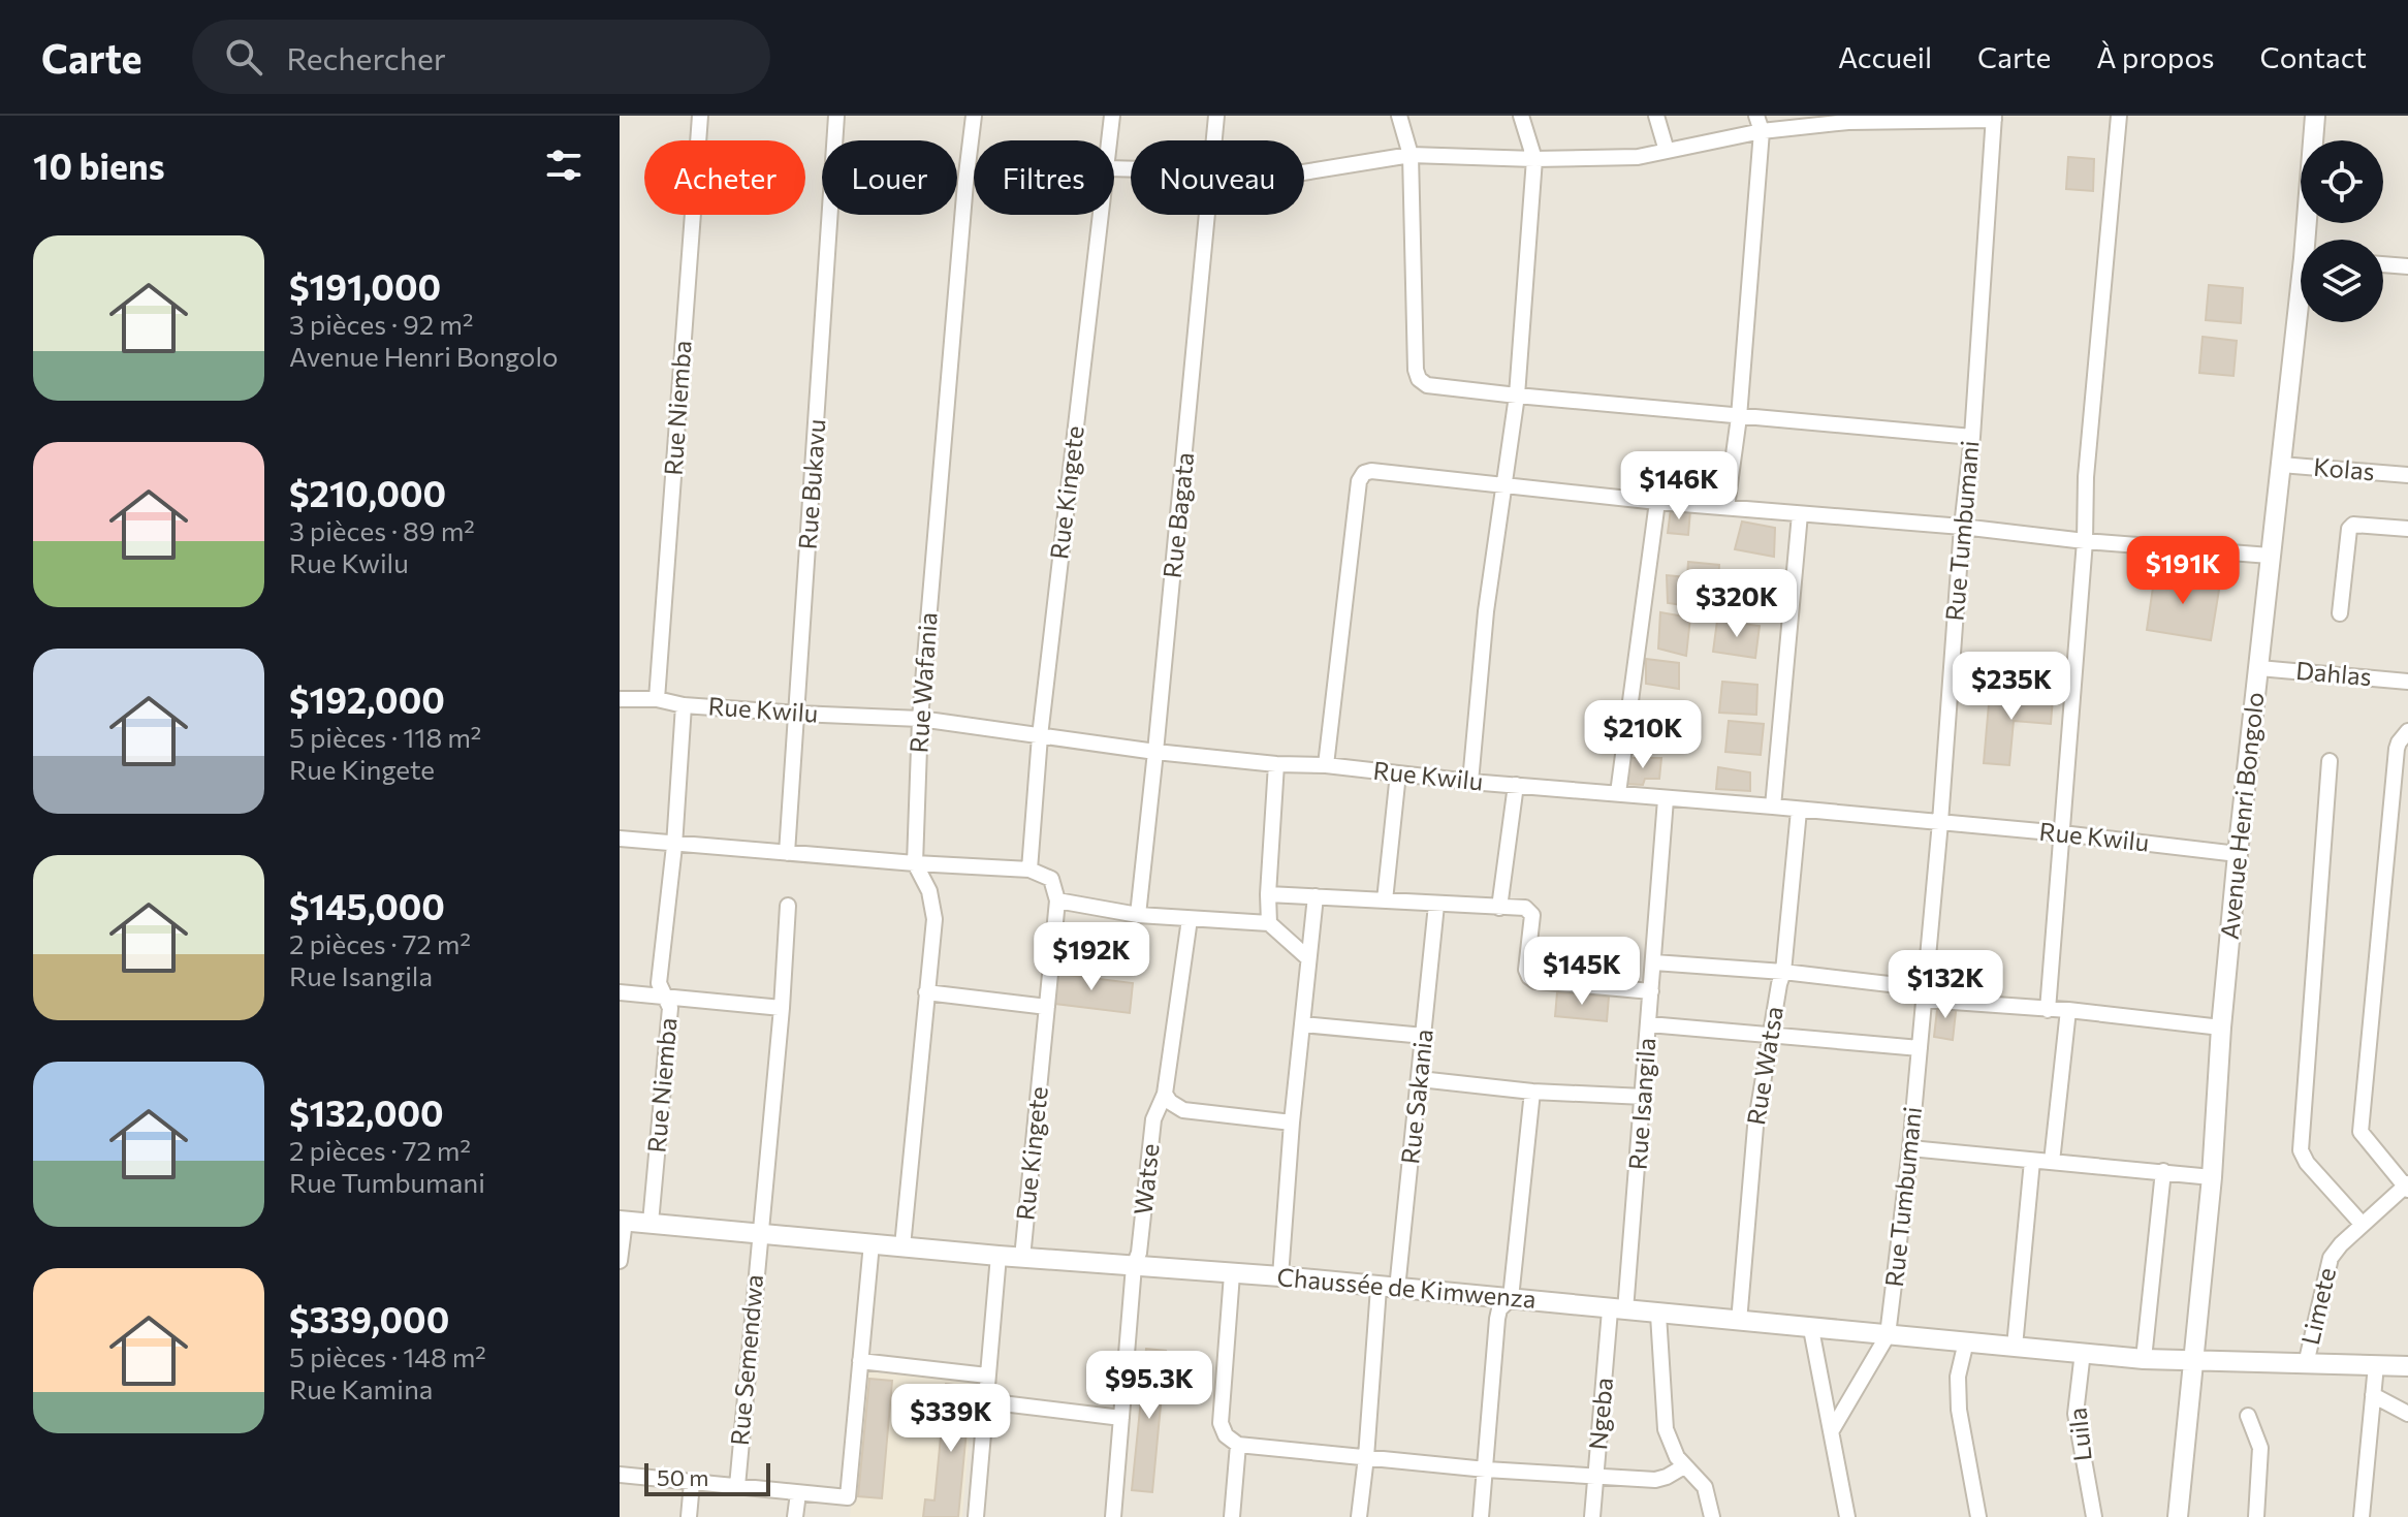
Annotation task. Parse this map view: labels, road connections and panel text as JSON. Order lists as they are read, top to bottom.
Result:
{
  "streets": {
    "street": [
      "Rue Niemba",
      "Kolas",
      "Rue Bukavu",
      "Rue Kingete",
      "Rue Bagata",
      "Rue Tumbumani",
      "Dahlas",
      "Rue Wafania",
      "Rue Kwilu",
      "Avenue Henri Bongolo",
      "Rue Watsa",
      "Rue Sakania",
      "Rue Isangila",
      "Watse",
      "Chaussée de Kimwenza",
      "Limete",
      "Rue Semendwa",
      "Ngeba",
      "Luila"
    ]
  },
  "crossings": [
    ["Rue Niemba", "Rue Kwilu"],
    ["Rue Niemba", "Chaussée de Kimwenza"],
    ["Kolas", "Avenue Henri Bongolo"],
    ["Rue Bukavu", "Rue Kwilu"],
    ["Rue Kingete", "Rue Kwilu"],
    ["Rue Kingete", "Chaussée de Kimwenza"],
    ["Rue Bagata", "Rue Kwilu"],
    ["Rue Tumbumani", "Rue Kwilu"],
    ["Rue Tumbumani", "Chaussée de Kimwenza"],
    ["Dahlas", "Avenue Henri Bongolo"],
    ["Rue Wafania", "Rue Kwilu"],
    ["Rue Wafania", "Chaussée de Kimwenza"],
    ["Rue Kwilu", "Avenue Henri Bongolo"],
    ["Rue Kwilu", "Rue Watsa"],
    ["Rue Kwilu", "Rue Isangila"],
    ["Avenue Henri Bongolo", "Chaussée de Kimwenza"],
    ["Rue Watsa", "Chaussée de Kimwenza"],
    ["Rue Sakania", "Chaussée de Kimwenza"],
    ["Rue Isangila", "Chaussée de Kimwenza"],
    ["Rue Isangila", "Ngeba"],
    ["Watse", "Chaussée de Kimwenza"],
    ["Chaussée de Kimwenza", "Limete"],
    ["Chaussée de Kimwenza", "Rue Semendwa"],
    ["Chaussée de Kimwenza", "Ngeba"],
    ["Chaussée de Kimwenza", "Luila"]
  ],
  "scale_bar": "50 m",
  "page": {
    "header": "Carte",
    "search": "Rechercher",
    "nav": [
      "Accueil",
      "Carte",
      "À propos",
      "Contact"
    ],
    "heading": "10 biens",
    "chip": [
      "Acheter",
      "Louer",
      "Filtres",
      "Nouveau"
    ],
    "list": [
      {
        "name": "$191,000",
        "note": "3 pièces · 92 m² · Avenue Henri Bongolo"
      },
      {
        "name": "$210,000",
        "note": "3 pièces · 89 m² · Rue Kwilu"
      },
      {
        "name": "$192,000",
        "note": "5 pièces · 118 m² · Rue Kingete"
      },
      {
        "name": "$145,000",
        "note": "2 pièces · 72 m² · Rue Isangila"
      },
      {
        "name": "$132,000",
        "note": "2 pièces · 72 m² · Rue Tumbumani"
      },
      {
        "name": "$339,000",
        "note": "5 pièces · 148 m² · Rue Kamina"
      }
    ],
    "price": [
      "$146K",
      "$191K",
      "$320K",
      "$235K",
      "$210K",
      "$192K",
      "$145K",
      "$132K",
      "$95.3K",
      "$339K"
    ],
    "scale": "50 m"
  }
}
